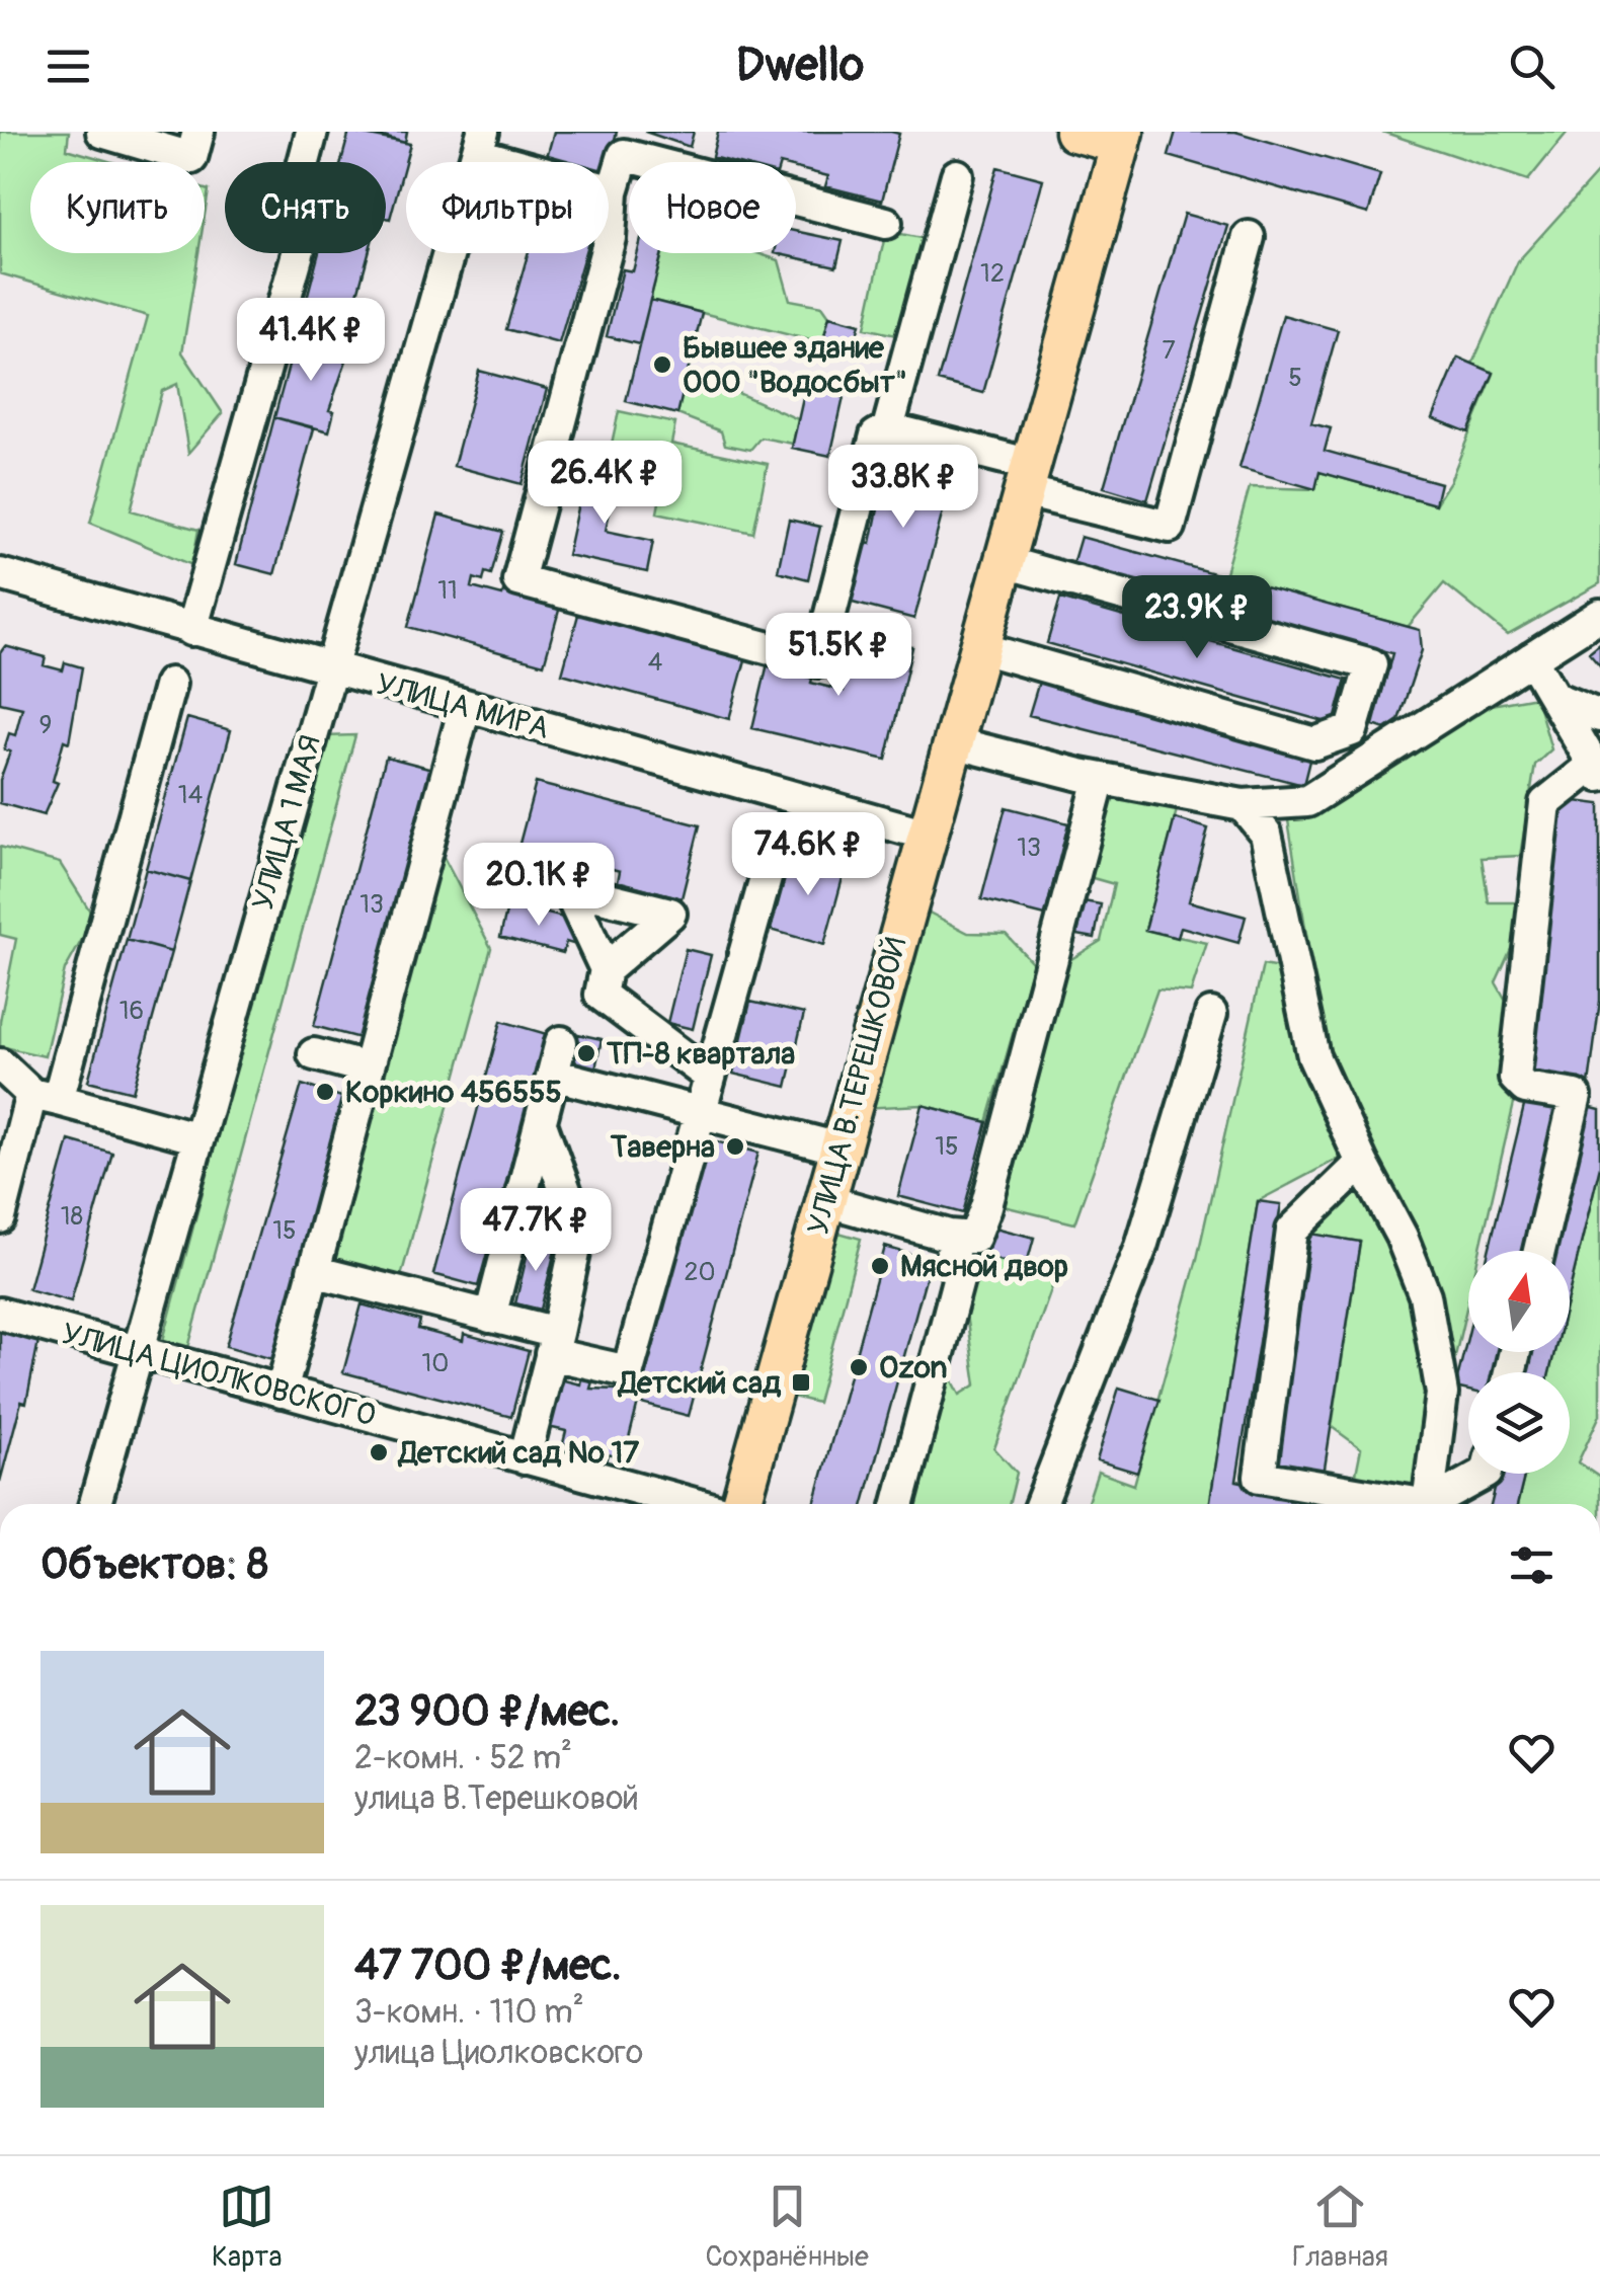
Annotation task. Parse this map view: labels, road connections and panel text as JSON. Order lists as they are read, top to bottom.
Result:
{
  "streets": {
    "main road": ["УЛИЦА В.ТЕРЕШКОВОЙ"],
    "street": ["УЛИЦА МИРА", "УЛИЦА 1 МАЯ", "УЛИЦА ЦИОЛКОВСКОГО"]
  },
  "crossings": [
    ["УЛИЦА МИРА", "УЛИЦА 1 МАЯ"],
    ["УЛИЦА МИРА", "УЛИЦА В.ТЕРЕШКОВОЙ"],
    ["УЛИЦА 1 МАЯ", "УЛИЦА ЦИОЛКОВСКОГО"]
  ],
  "places": {
    "other": [
      "Бывшее здание ООО \"Водосбыт\"",
      "ТП-8 квартала",
      "Коркино 456555",
      "Таверна",
      "Мясной двор",
      "Ozon",
      "Детский сад № 17"
    ],
    "transit": ["Детский сад"]
  },
  "house_numbers": [
    "12",
    "7",
    "5",
    "11",
    "4",
    "9",
    "14",
    "13",
    "13",
    "16",
    "15",
    "18",
    "15",
    "20",
    "10"
  ],
  "north": "top",
  "page": {
    "header": "Dwello",
    "chip": [
      "Купить",
      "Снять",
      "Фильтры",
      "Новое"
    ],
    "price": [
      "41.4K ₽",
      "26.4K ₽",
      "33.8K ₽",
      "23.9K ₽",
      "51.5K ₽",
      "74.6K ₽",
      "20.1K ₽",
      "47.7K ₽"
    ],
    "heading": "Объектов: 8",
    "list": [
      {
        "name": "23 900 ₽/мес.",
        "note": "2-комн. · 52 m² · улица В.Терешковой"
      },
      {
        "name": "47 700 ₽/мес.",
        "note": "3-комн. · 110 m² · улица Циолковского"
      }
    ],
    "tabs": ["Карта", "Сохранённые", "Главная"]
  }
}
